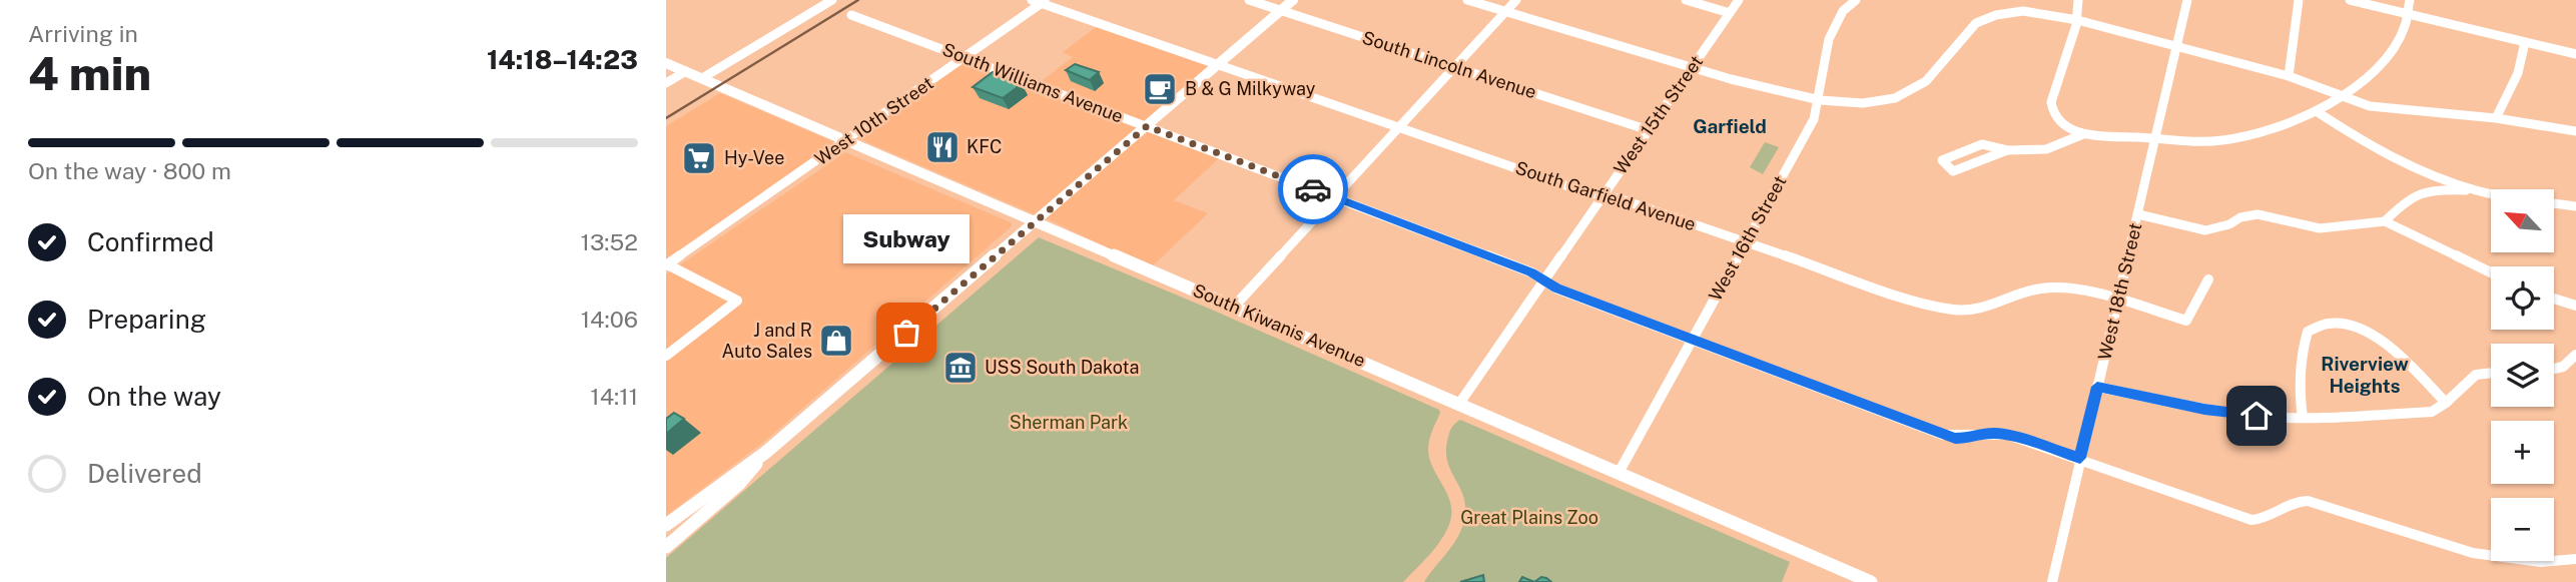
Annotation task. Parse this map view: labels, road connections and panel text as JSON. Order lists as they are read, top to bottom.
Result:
{
  "streets": {
    "main road": ["South Kiwanis Avenue"],
    "street": [
      "South Lincoln Avenue",
      "South Williams Avenue",
      "West 15th Street",
      "West 10th Street",
      "South Garfield Avenue",
      "West 16th Street",
      "West 18th Street"
    ]
  },
  "crossings": [
    ["South Lincoln Avenue", "West 15th Street"],
    ["South Williams Avenue", "West 15th Street"],
    ["South Williams Avenue", "West 10th Street"],
    ["South Williams Avenue", "West 16th Street"],
    ["South Williams Avenue", "West 18th Street"],
    ["West 15th Street", "South Garfield Avenue"],
    ["West 15th Street", "South Kiwanis Avenue"],
    ["West 10th Street", "South Garfield Avenue"],
    ["West 10th Street", "South Kiwanis Avenue"],
    ["South Garfield Avenue", "West 16th Street"],
    ["South Garfield Avenue", "West 18th Street"],
    ["West 16th Street", "South Kiwanis Avenue"]
  ],
  "districts": ["Garfield", "Riverview Heights"],
  "parks": ["Sherman Park", "Great Plains Zoo"],
  "places": {
    "cafe": ["B & G Milkyway"],
    "restaurant": ["KFC"],
    "supermarket": ["Hy-Vee"],
    "other": ["Subway"],
    "shop": ["J and R Auto Sales"],
    "museum": ["USS South Dakota"]
  },
  "north": "top left",
  "page": {
    "heading": ["4 min", "Arriving in", "14:18–14:23"],
    "bar": "On the way · 800 m",
    "map_buttons": ["+", "−"],
    "list": [
      ["Confirmed", "13:52"],
      ["Preparing", "14:06"],
      ["On the way", "14:11"],
      "Delivered"
    ],
    "bubble": "Subway"
  }
}
